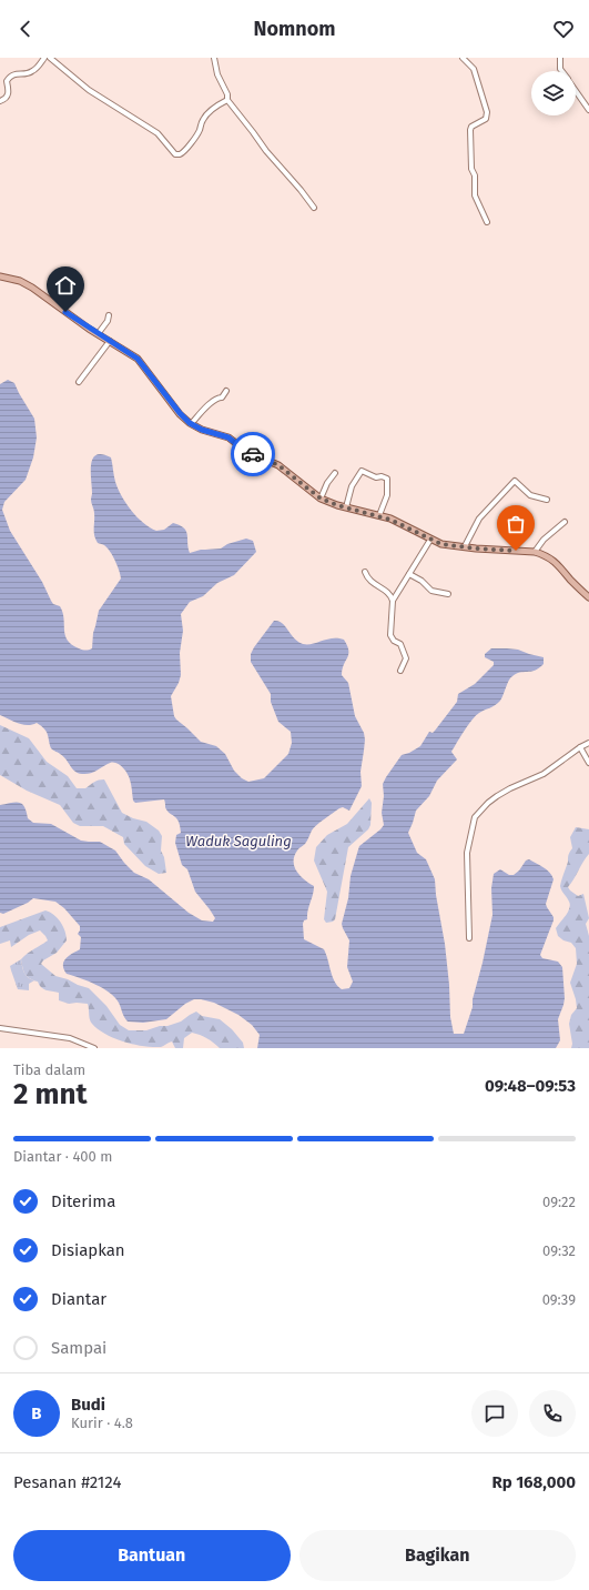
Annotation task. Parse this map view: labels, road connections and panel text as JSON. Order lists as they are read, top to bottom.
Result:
{
  "water": ["Waduk Saguling"],
  "page": {
    "header": "Nomnom",
    "heading": ["2 mnt", "Tiba dalam", "09:48–09:53"],
    "panel": [
      "Budi",
      "Kurir · 4.8",
      "Pesanan #2124",
      "Rp 168,000"
    ],
    "bar": "Diantar · 400 m",
    "list": [
      ["Diterima", "09:22"],
      ["Disiapkan", "09:32"],
      ["Diantar", "09:39"],
      "Sampai"
    ],
    "round": "B",
    "buttons": ["Bantuan", "Bagikan"]
  }
}
